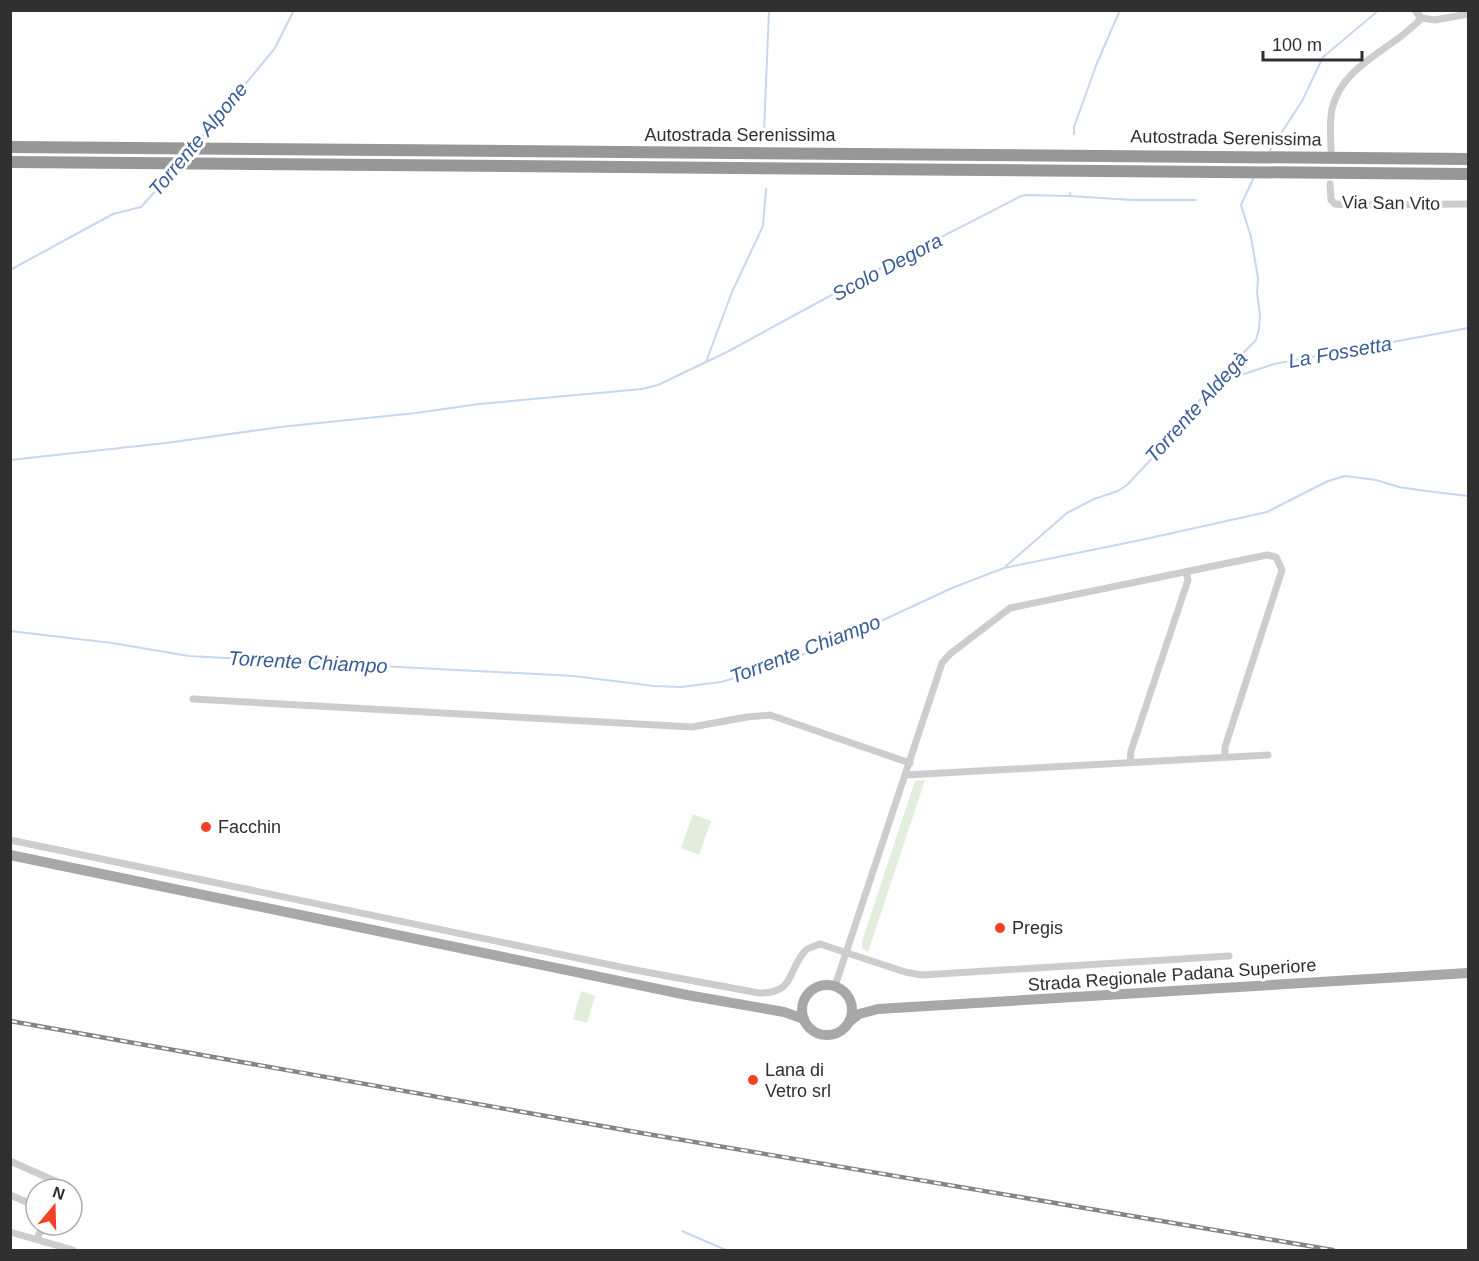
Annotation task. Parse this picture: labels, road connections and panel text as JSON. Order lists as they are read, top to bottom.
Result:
{
  "streets": {
    "highway": ["Autostrada Serenissima"],
    "main road": ["Strada Regionale Padana Superiore"],
    "street": ["Via San Vito"]
  },
  "water": [
    "Torrente Alpone",
    "Scolo Degora",
    "La Fossetta",
    "Torrente Aldegà",
    "Torrente Chiampo"
  ],
  "places": ["Facchin", "Pregis", "Lana di Vetro srl"],
  "scale_bar": "100 m",
  "north": "top"
}
